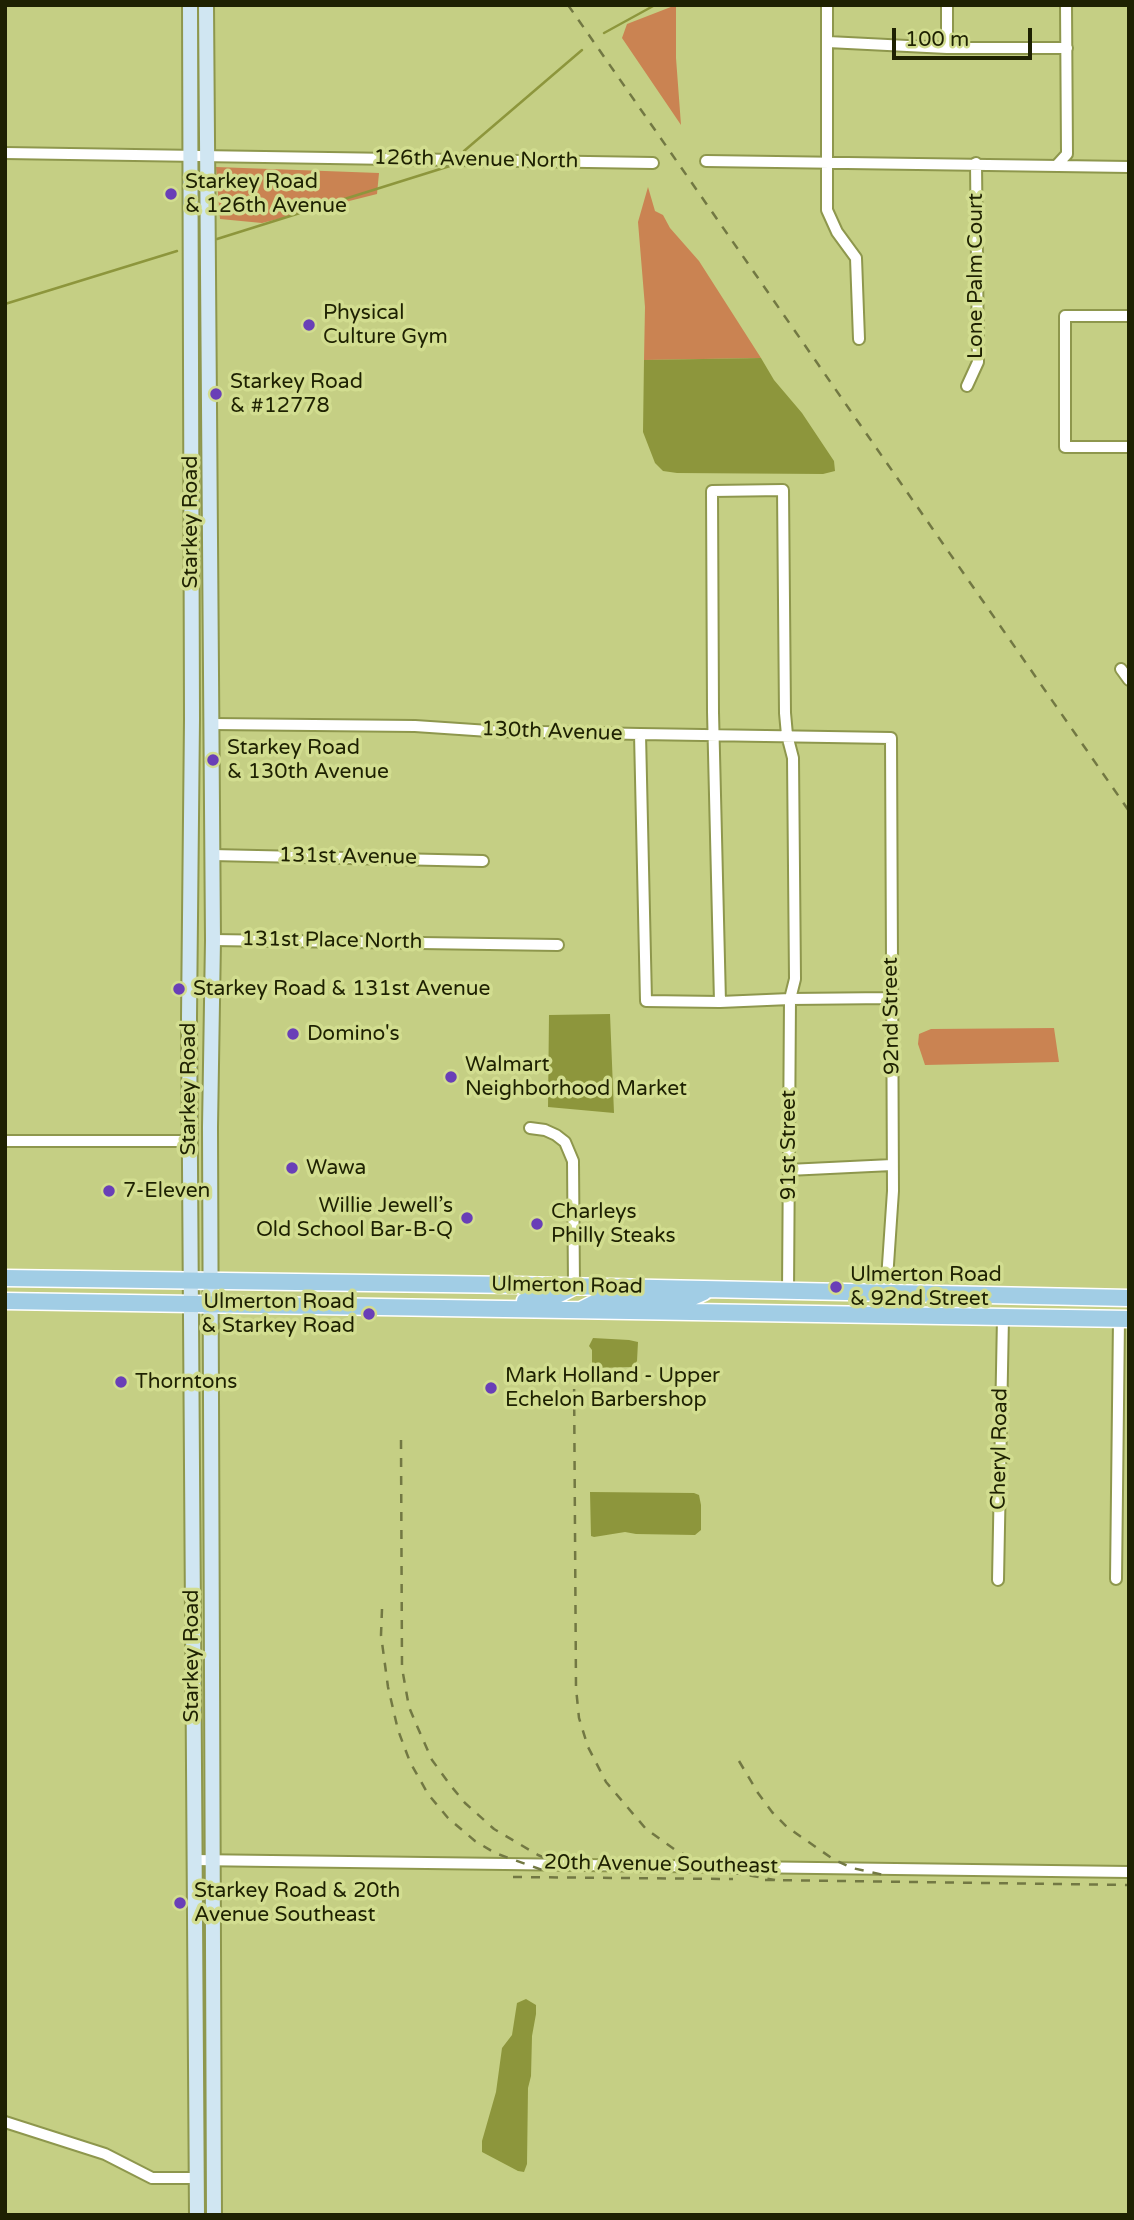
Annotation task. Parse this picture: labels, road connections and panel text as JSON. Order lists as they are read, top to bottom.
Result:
{
  "streets": {
    "main road": ["Starkey Road", "Ulmerton Road"],
    "street": [
      "126th Avenue North",
      "Lone Palm Court",
      "130th Avenue",
      "131st Avenue",
      "131st Place North",
      "92nd Street",
      "91st Street",
      "Cheryl Road",
      "20th Avenue Southeast"
    ]
  },
  "crossings": [
    ["126th Avenue North", "Starkey Road"],
    ["Starkey Road", "130th Avenue"],
    ["Starkey Road", "131st Avenue"],
    ["Starkey Road", "131st Place North"],
    ["Starkey Road", "Ulmerton Road"],
    ["Starkey Road", "20th Avenue Southeast"],
    ["130th Avenue", "92nd Street"],
    ["130th Avenue", "91st Street"],
    ["92nd Street", "Ulmerton Road"],
    ["91st Street", "Ulmerton Road"],
    ["Ulmerton Road", "Cheryl Road"]
  ],
  "places": [
    "Starkey Road & 126th Avenue",
    "Physical Culture Gym",
    "Starkey Road & #12778",
    "Starkey Road & 130th Avenue",
    "Starkey Road & 131st Avenue",
    "Domino's",
    "Walmart Neighborhood Market",
    "Wawa",
    "7-Eleven",
    "Willie Jewell’s Old School Bar-B-Q",
    "Charleys Philly Steaks",
    "Ulmerton Road & 92nd Street",
    "Ulmerton Road & Starkey Road",
    "Thorntons",
    "Mark Holland - Upper Echelon Barbershop",
    "Starkey Road & 20th Avenue Southeast"
  ],
  "scale_bar": "100 m"
}
